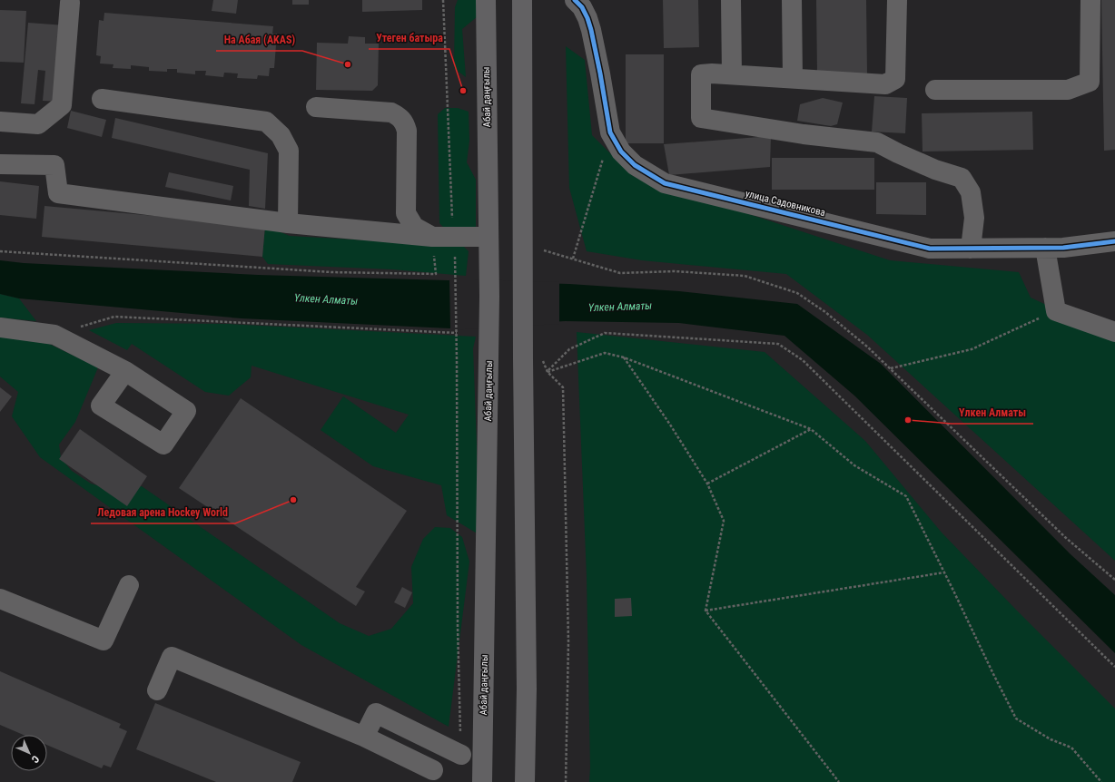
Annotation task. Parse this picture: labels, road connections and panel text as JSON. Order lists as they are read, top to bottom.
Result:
{
  "streets": {
    "main road": ["Абай даңғылы"],
    "street": ["улица Садовникова"]
  },
  "water": ["Үлкен Алматы"],
  "places": [
    "На Абая (AKAS)",
    "Утеген батыра",
    "Үлкен Алматы",
    "Ледовая арена Hockey World"
  ],
  "north": "bottom right"
}
